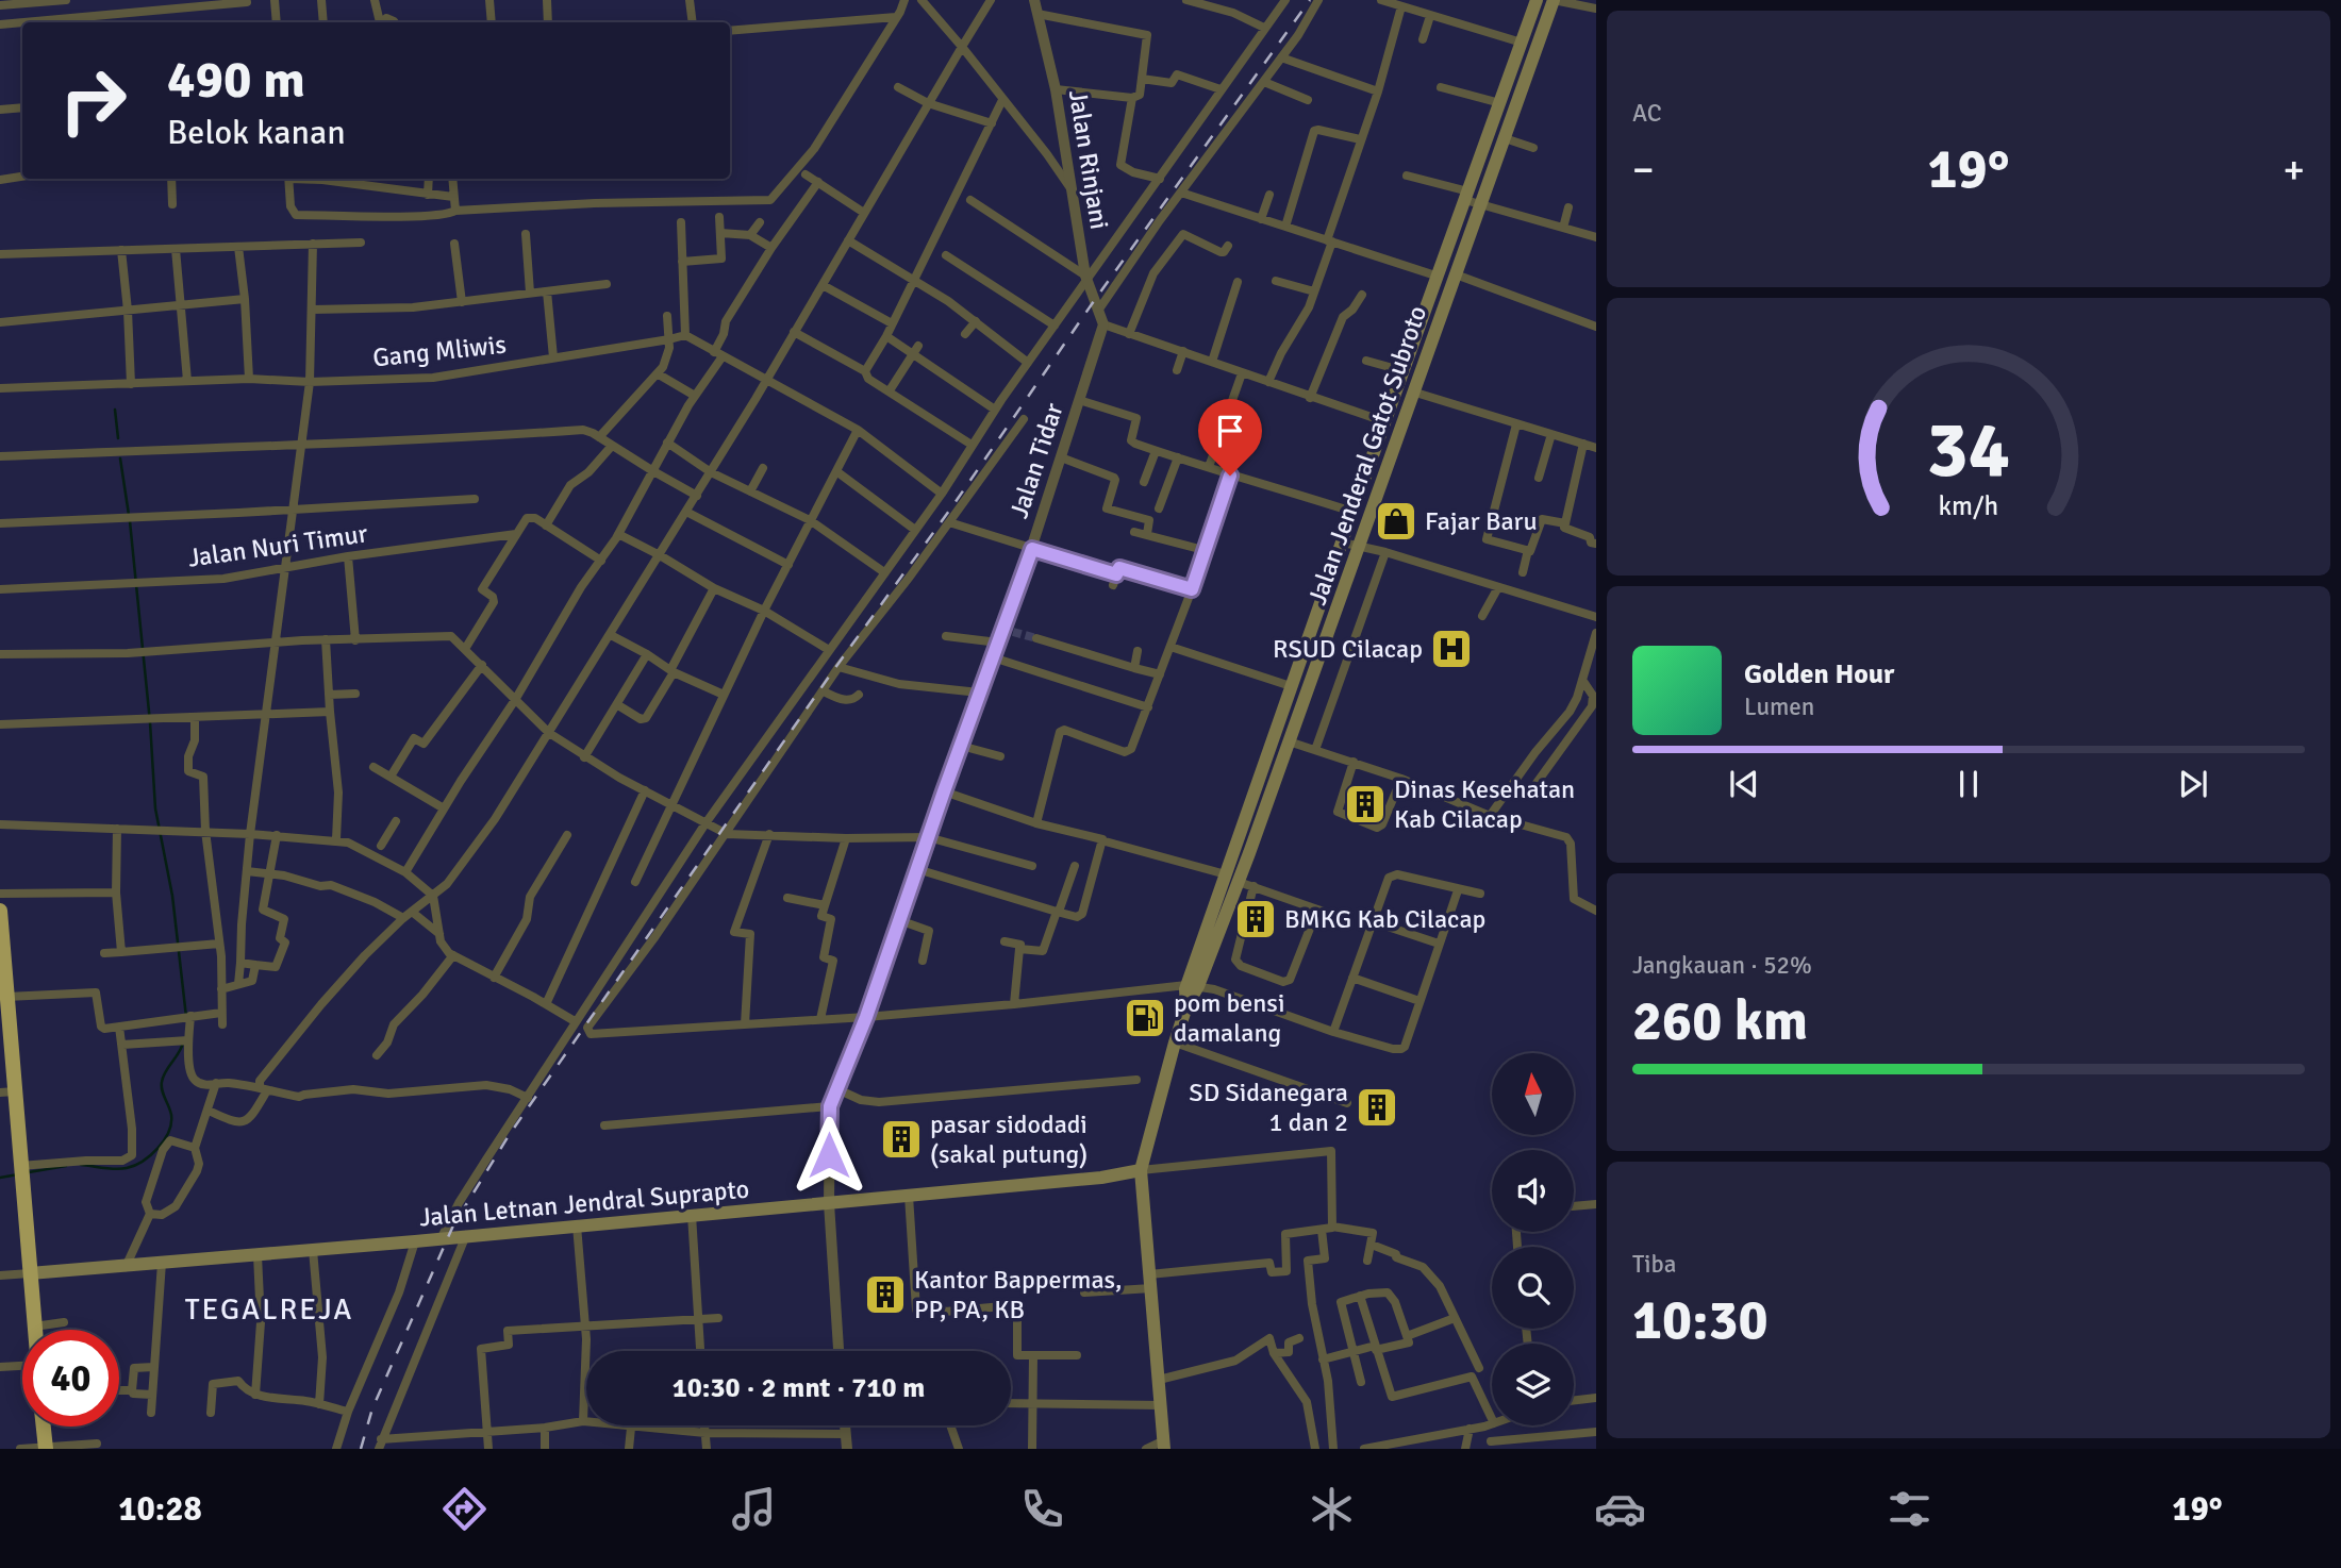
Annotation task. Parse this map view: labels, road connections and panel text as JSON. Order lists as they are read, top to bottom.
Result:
{
  "streets": {
    "main road": ["Jalan Jenderal Gatot Subroto", "Jalan Letnan Jendral Suprapto"],
    "street": [
      "Jalan Rinjani",
      "Gang Mliwis",
      "Jalan Tidar",
      "Jalan Nuri Timur"
    ]
  },
  "crossings": [
    ["Jalan Rinjani", "Jalan Tidar"],
    ["Jalan Jenderal Gatot Subroto", "Jalan Letnan Jendral Suprapto"],
    ["Jalan Tidar", "Jalan Letnan Jendral Suprapto"]
  ],
  "districts": ["TEGALREJA"],
  "places": {
    "shop": ["Fajar Baru"],
    "hospital": ["RSUD Cilacap"],
    "building": [
      "Dinas Kesehatan Kab Cilacap",
      "BMKG Kab Cilacap",
      "SD Sidanegara 1 dan 2",
      "pasar sidodadi (sakal putung)",
      "Kantor Bappermas, PP, PA, KB"
    ],
    "fuel station": ["pom bensi damalang"]
  },
  "north": "top",
  "page": {
    "tile": [
      "AC",
      ["Jangkauan · 52%", "260 km"],
      ["Tiba", "10:30"]
    ],
    "turn": ["490 m", "Belok kanan"],
    "heat": ["−", "19°", "+"],
    "song": ["Golden Hour", "Lumen"],
    "limit": "40",
    "trip": "10:30 · 2 mnt · 710 m",
    "tabs": ["10:28", "19°"],
    "gauge": ["34", "km/h"]
  }
}
